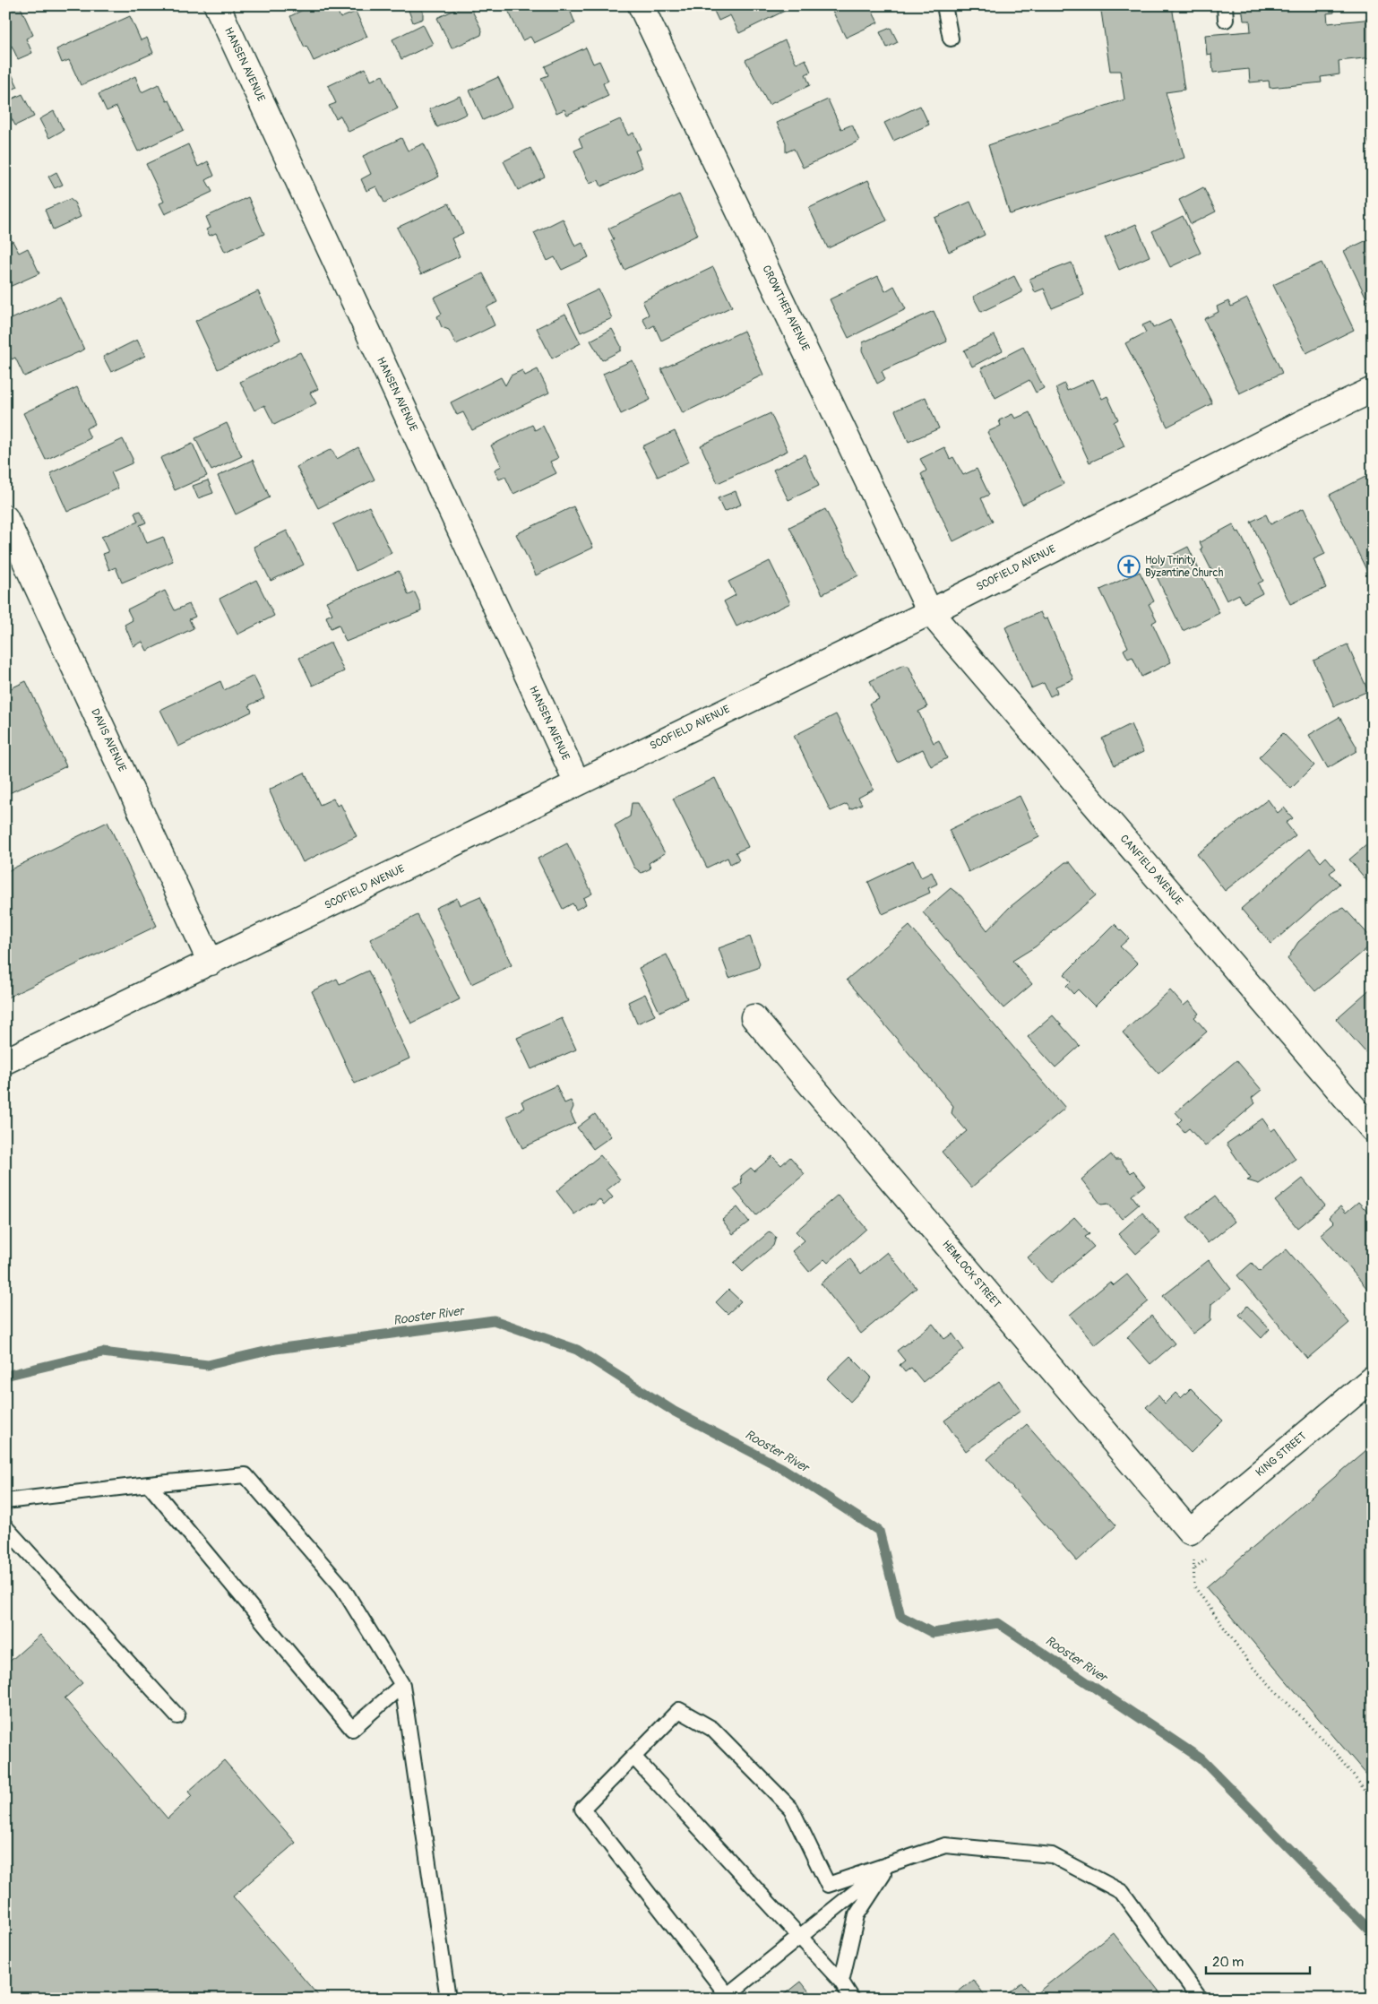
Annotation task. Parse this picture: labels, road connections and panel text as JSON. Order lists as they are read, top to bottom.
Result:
{
  "streets": {
    "street": [
      "HANSEN AVENUE",
      "CROWTHER AVENUE",
      "SCOFIELD AVENUE",
      "DAVIS AVENUE",
      "CANFIELD AVENUE",
      "HEMLOCK STREET",
      "KING STREET"
    ]
  },
  "crossings": [
    ["HANSEN AVENUE", "SCOFIELD AVENUE"],
    ["CROWTHER AVENUE", "SCOFIELD AVENUE"],
    ["CROWTHER AVENUE", "CANFIELD AVENUE"],
    ["SCOFIELD AVENUE", "DAVIS AVENUE"],
    ["SCOFIELD AVENUE", "CANFIELD AVENUE"],
    ["HEMLOCK STREET", "KING STREET"]
  ],
  "water": ["Rooster River"],
  "places": {
    "church": ["Holy Trinity Byzantine Church"]
  },
  "scale_bar": "20 m"
}
